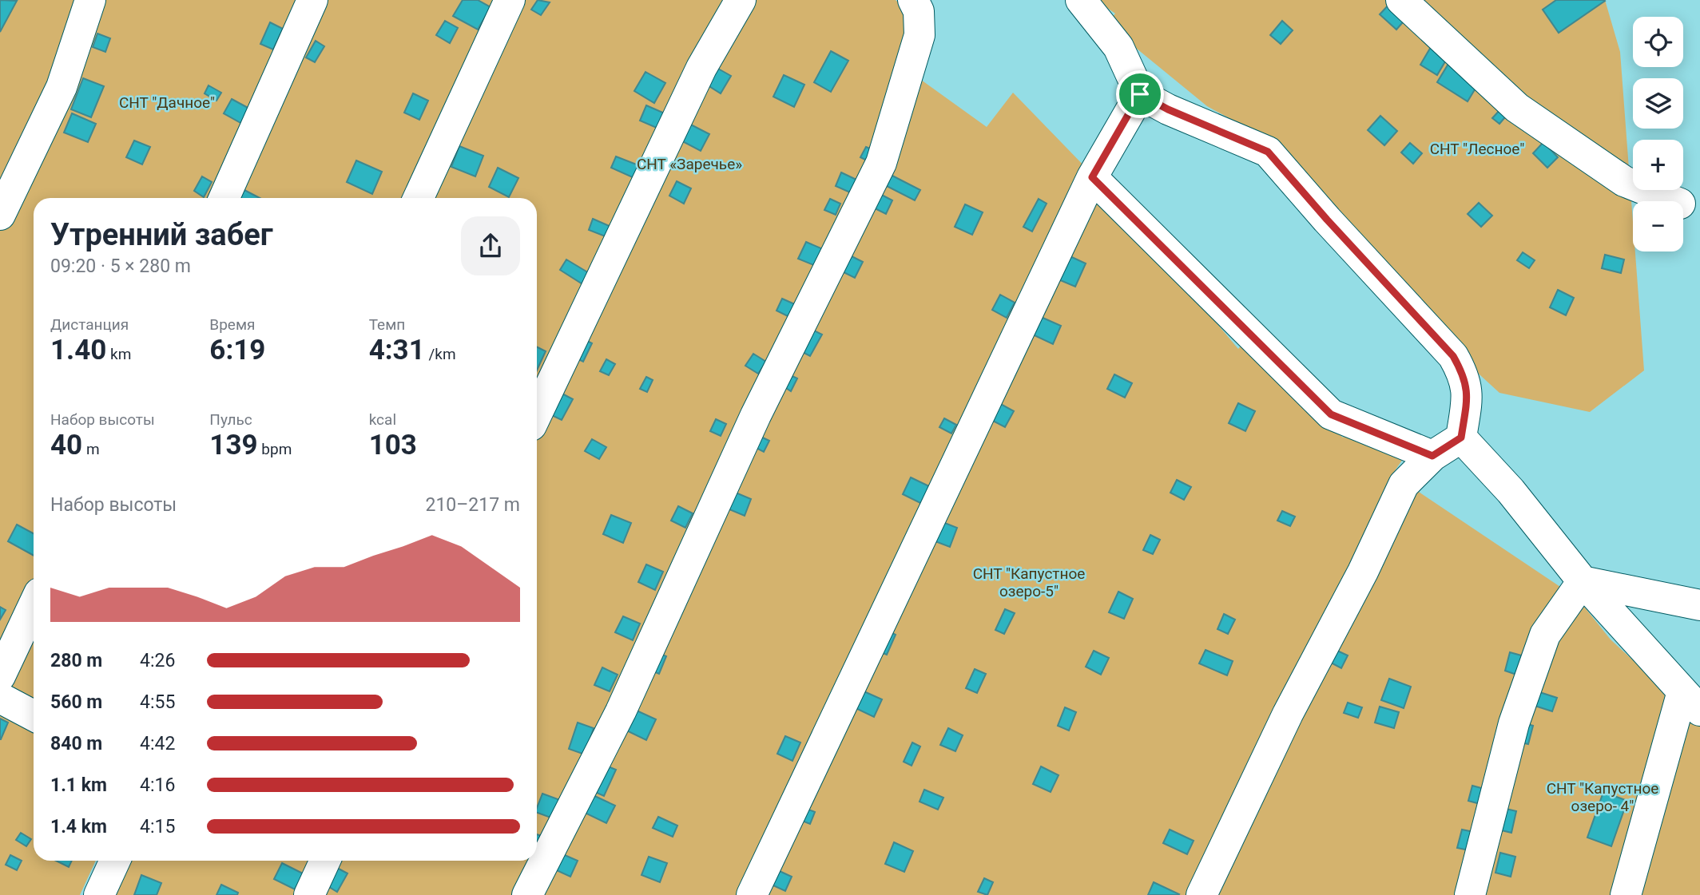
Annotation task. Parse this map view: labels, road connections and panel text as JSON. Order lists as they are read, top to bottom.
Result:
{
  "parks": [
    "СНТ \"Дачное\"",
    "СНТ \"Лесное\"",
    "СНТ «Заречье»",
    "СНТ \"Капустное озеро-5\"",
    "СНТ \"Капустное озеро- 4\""
  ],
  "page": {
    "map_buttons": ["+", "−"],
    "heading": ["Утренний забег", "09:20 · 5 × 280 m"],
    "stats": [
      ["Дистанция", "1.40 km"],
      ["Время", "6:19"],
      ["Темп", "4:31 /km"],
      ["Набор высоты", "40 m"],
      ["Пульс", "139 bpm"],
      ["kcal", "103"]
    ],
    "chart": ["Набор высоты", "210–217 m"],
    "list": [
      {
        "name": "280 m",
        "note": "4:26"
      },
      {
        "name": "560 m",
        "note": "4:55"
      },
      {
        "name": "840 m",
        "note": "4:42"
      },
      {
        "name": "1.1 km",
        "note": "4:16"
      },
      {
        "name": "1.4 km",
        "note": "4:15"
      }
    ]
  }
}
